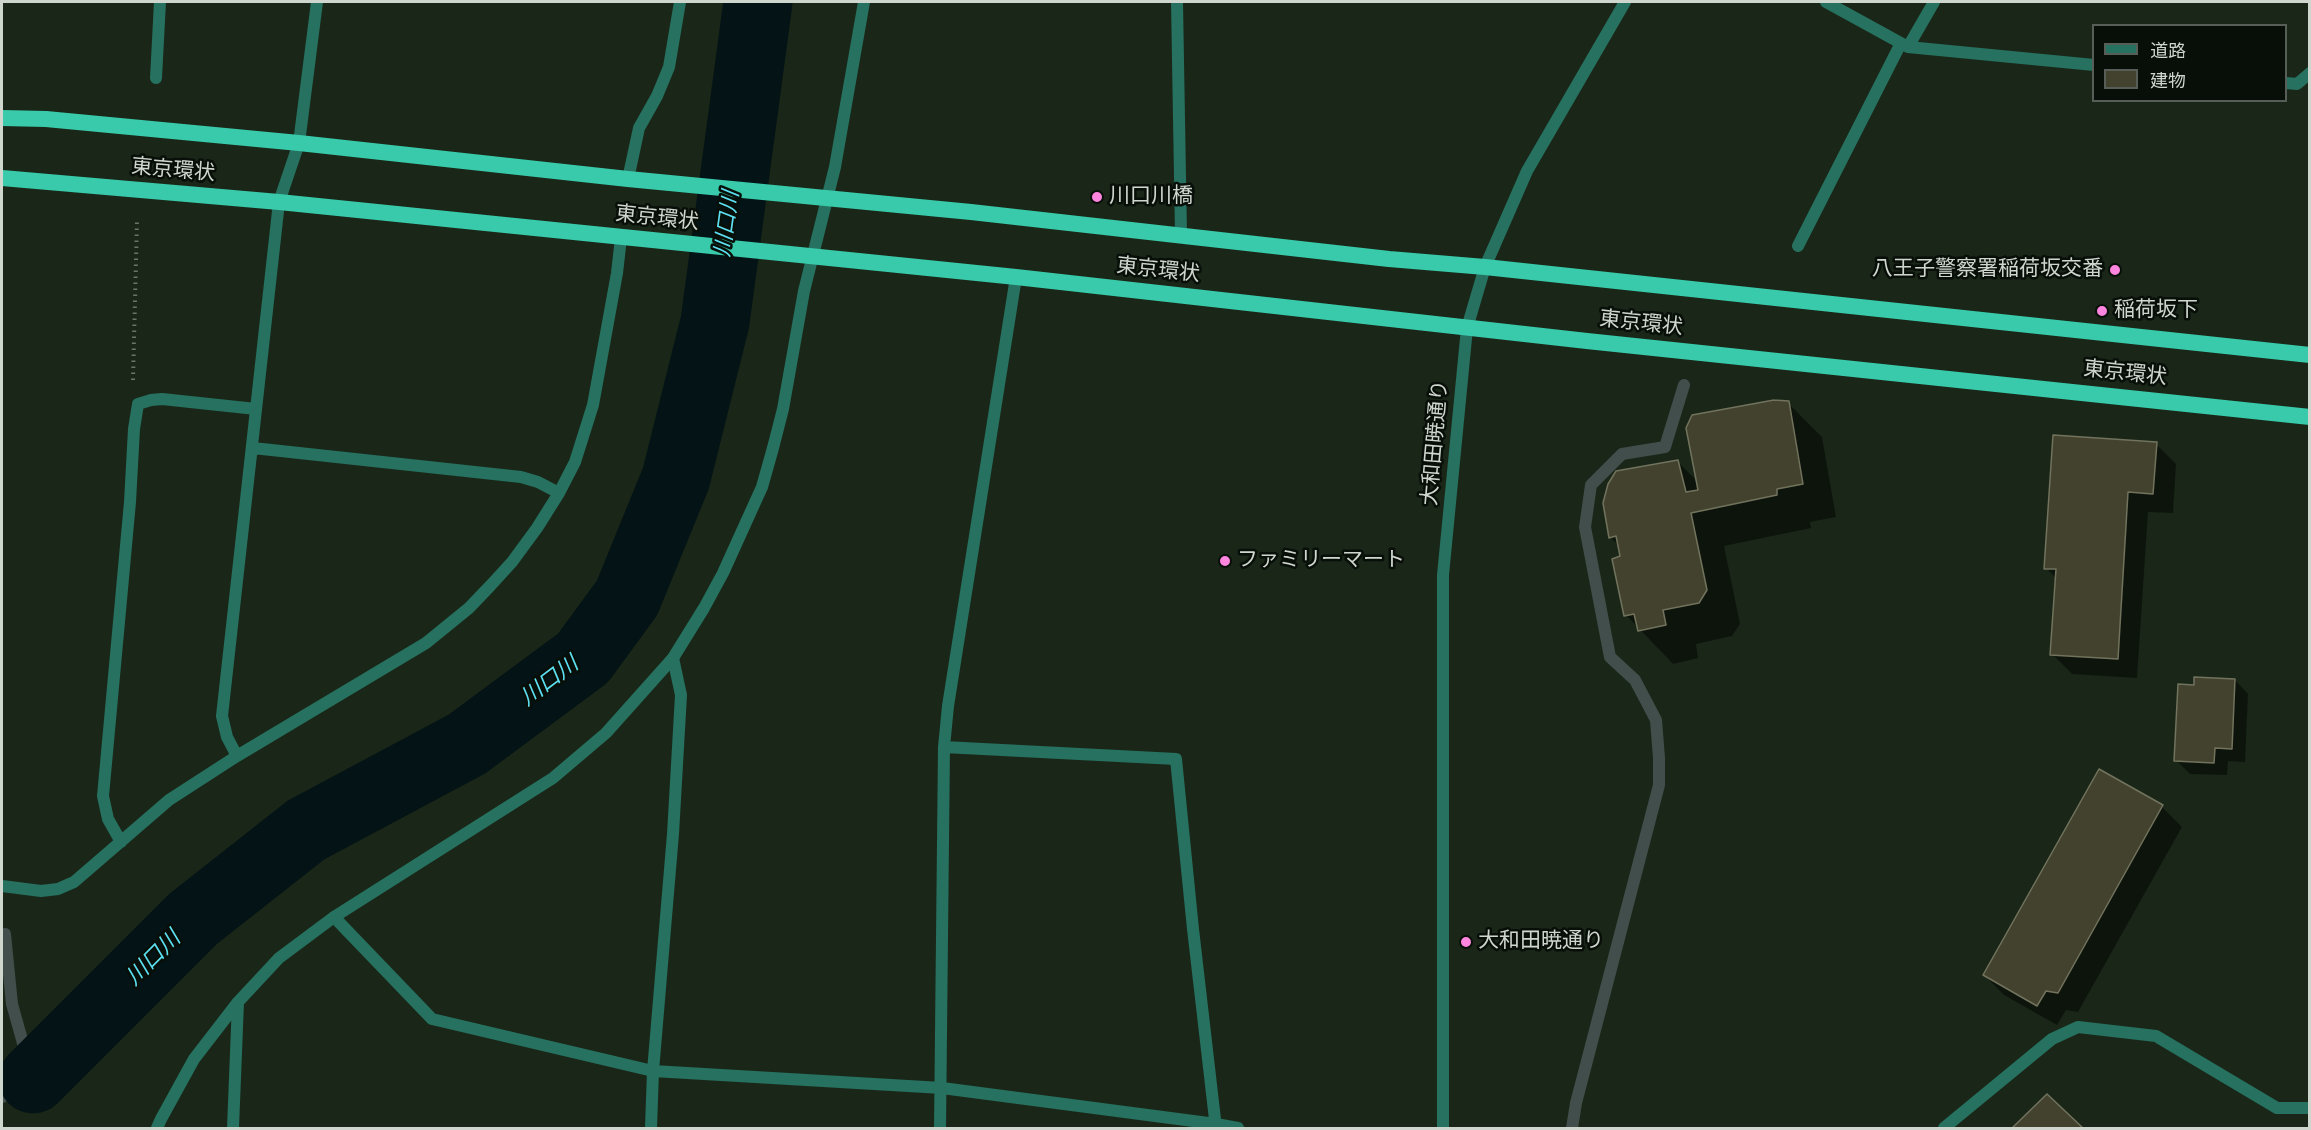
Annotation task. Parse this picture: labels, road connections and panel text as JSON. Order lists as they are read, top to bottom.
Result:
{
  "streets": {
    "highway": ["東京環状"],
    "street": ["大和田暁通り"]
  },
  "crossings": [
    ["東京環状", "大和田暁通り"]
  ],
  "water": ["川口川"],
  "places": [
    "川口川橋",
    "八王子警察署稲荷坂交番",
    "稲荷坂下",
    "ファミリーマート",
    "大和田暁通り"
  ],
  "legend": ["道路", "建物"]
}
